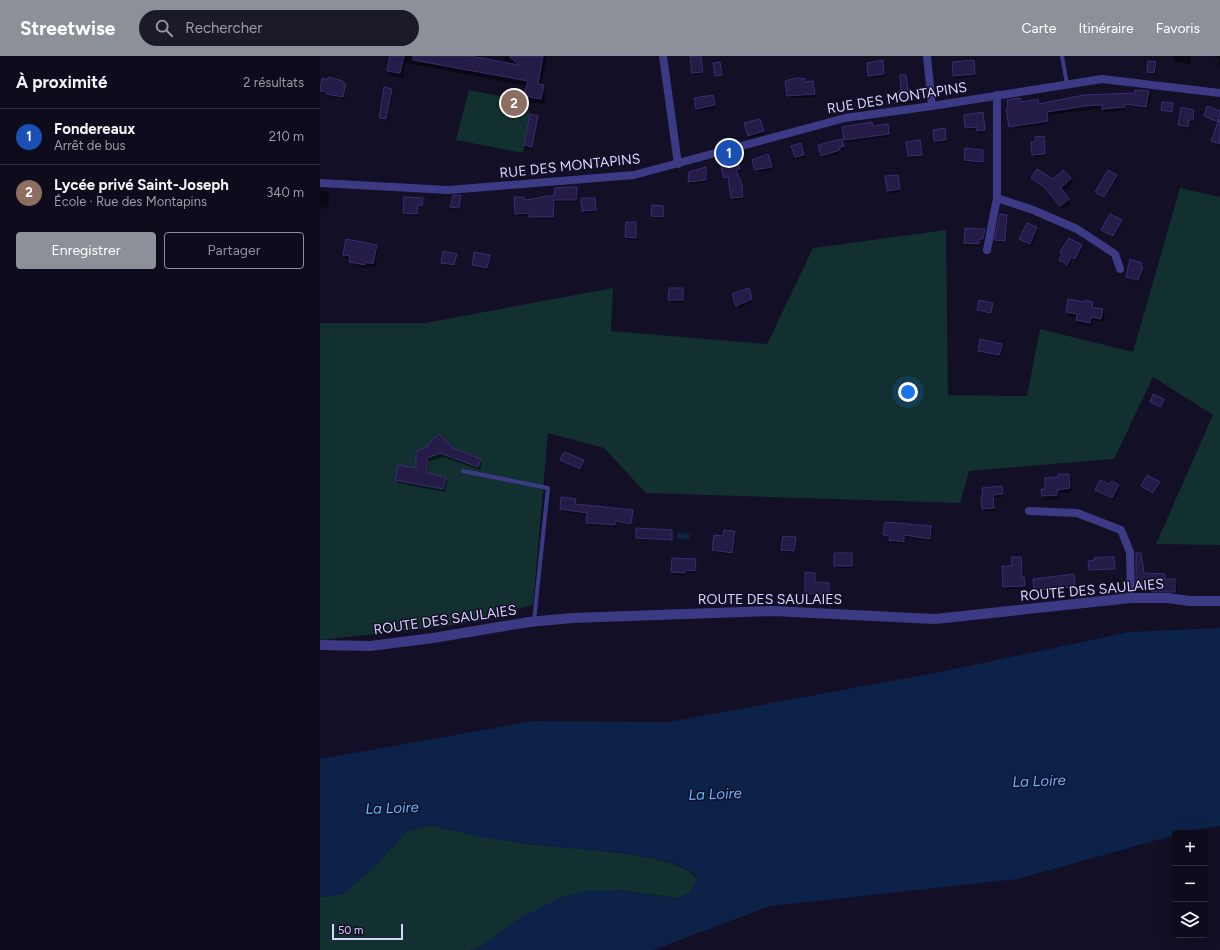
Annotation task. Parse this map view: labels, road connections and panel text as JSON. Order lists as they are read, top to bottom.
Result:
{
  "streets": {
    "street": ["RUE DES MONTAPINS", "ROUTE DES SAULAIES"]
  },
  "water": ["La Loire"],
  "scale_bar": "50 m",
  "page": {
    "header": "Streetwise",
    "search": "Rechercher",
    "nav": ["Carte", "Itinéraire", "Favoris"],
    "heading": ["À proximité", "2 résultats"],
    "pins": ["2", "1"],
    "list": [
      {
        "mark": "1",
        "name": "Fondereaux",
        "note": "Arrêt de bus",
        "value": "210 m"
      },
      {
        "mark": "2",
        "name": "Lycée privé Saint-Joseph",
        "note": "École · Rue des Montapins",
        "value": "340 m"
      }
    ],
    "buttons": ["Enregistrer", "Partager"],
    "map_buttons": ["+", "−"],
    "scale": "50 m"
  }
}
